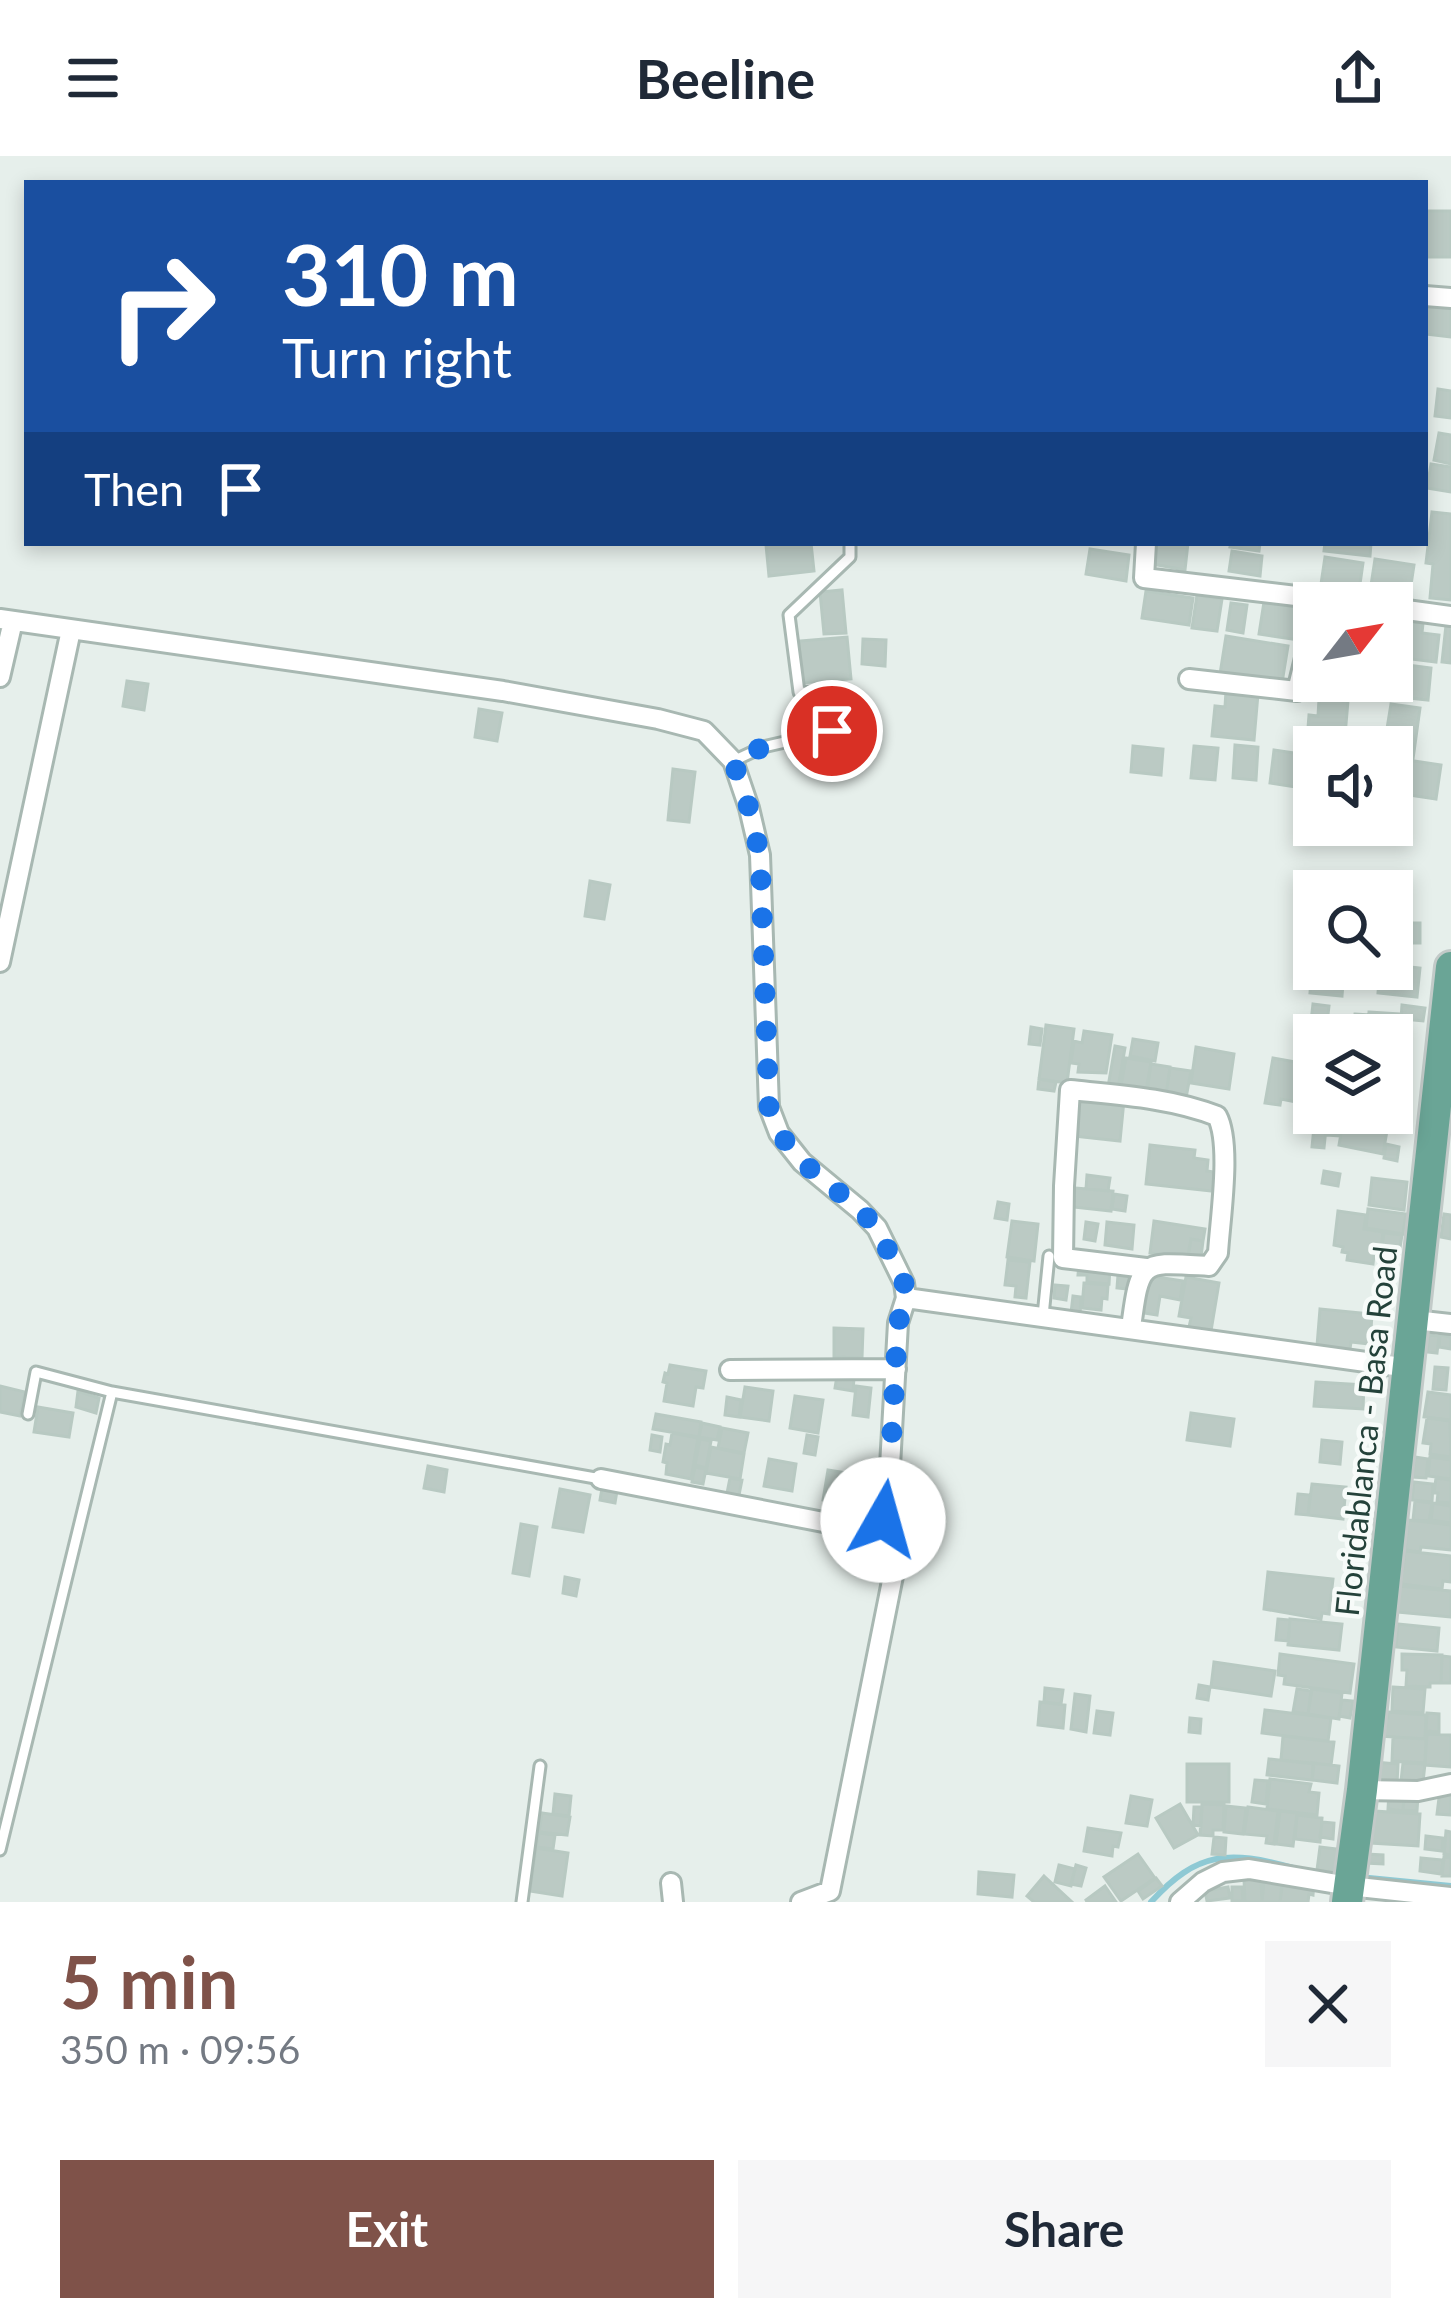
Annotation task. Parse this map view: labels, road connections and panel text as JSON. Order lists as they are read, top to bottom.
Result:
{
  "streets": {
    "main road": ["Floridablanca - Basa Road"]
  },
  "north": "top right",
  "page": {
    "header": "Beeline",
    "turn": ["310 m", "Turn right"],
    "then": "Then",
    "heading": ["5 min", "350 m · 09:56"],
    "buttons": ["Exit", "Share"]
  }
}
